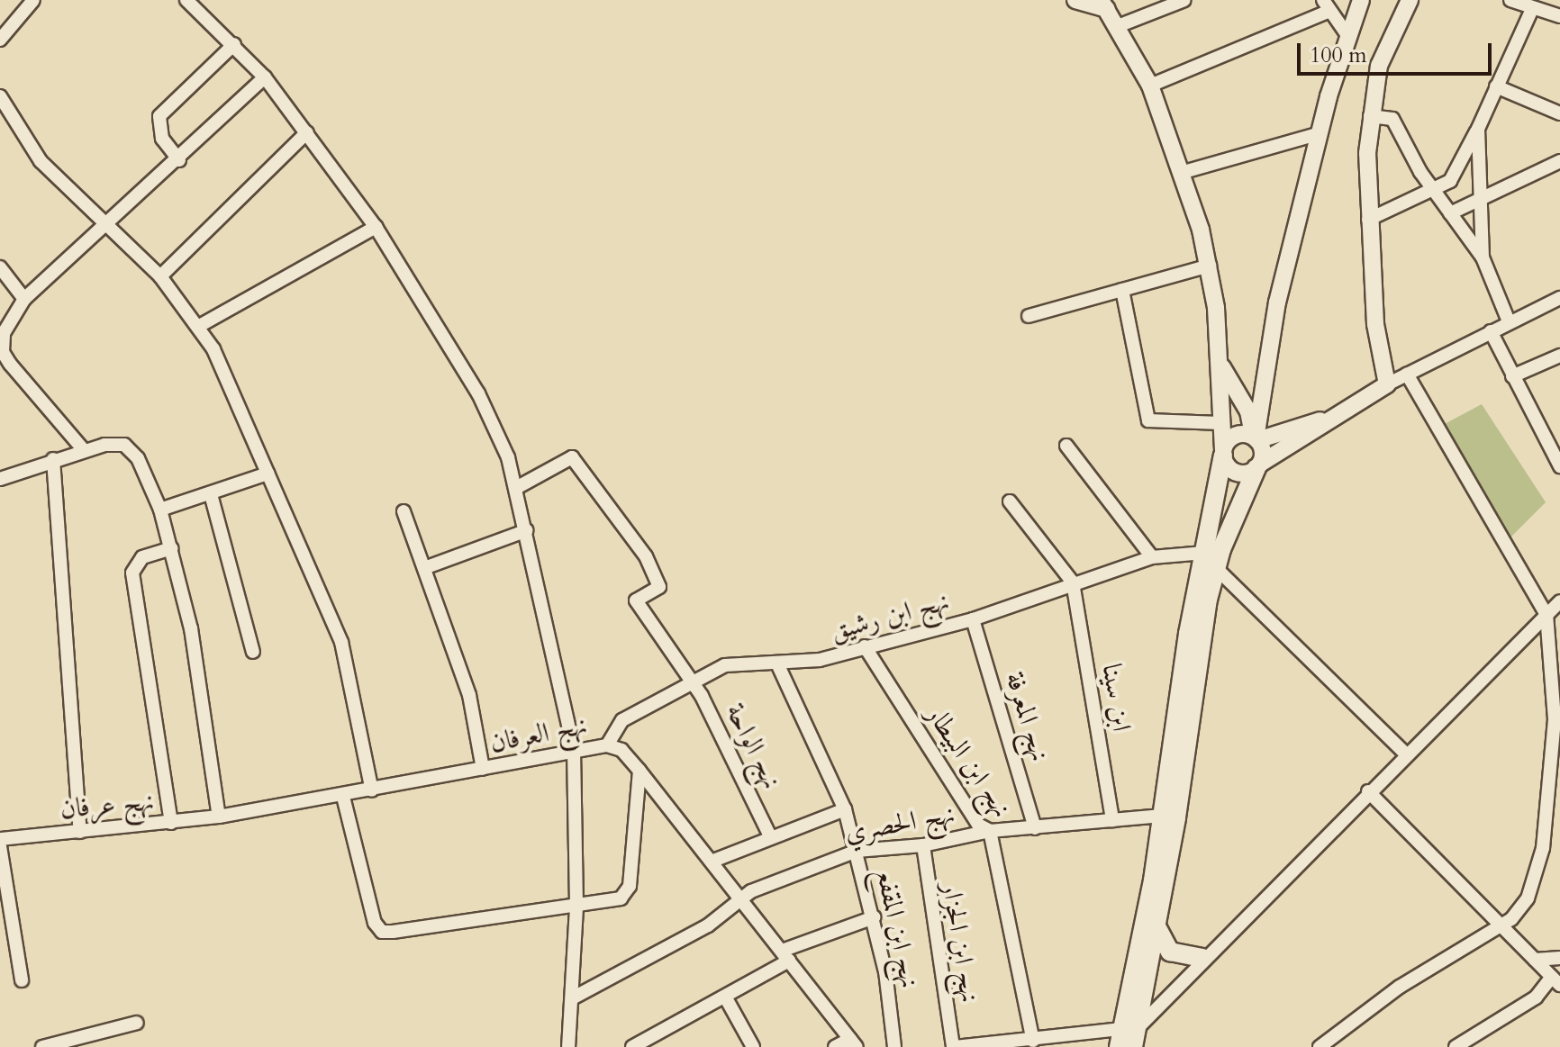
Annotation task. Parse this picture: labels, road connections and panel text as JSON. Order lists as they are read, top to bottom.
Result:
{
  "streets": {
    "street": [
      "نهج ابن رشيق",
      "ابن سينا",
      "نهج المعرفة",
      "نهج العرفان",
      "نهج الواحة",
      "نهج ابن البيطار",
      "نهج عرفان",
      "نهج الحصري",
      "نهج ابن المقفع",
      "نهج ابن الجزار"
    ]
  },
  "crossings": [
    ["نهج ابن رشيق", "ابن سينا"],
    ["نهج ابن رشيق", "نهج المعرفة"],
    ["نهج ابن رشيق", "نهج العرفان"],
    ["نهج ابن رشيق", "نهج الواحة"],
    ["نهج ابن رشيق", "نهج ابن البيطار"],
    ["نهج ابن رشيق", "نهج ابن المقفع"],
    ["ابن سينا", "نهج الحصري"],
    ["نهج المعرفة", "نهج الحصري"],
    ["نهج العرفان", "نهج عرفان"],
    ["نهج العرفان", "نهج الحصري"],
    ["نهج ابن البيطار", "نهج الحصري"],
    ["نهج الحصري", "نهج ابن المقفع"],
    ["نهج الحصري", "نهج ابن الجزار"]
  ],
  "scale_bar": "100 m"
}
